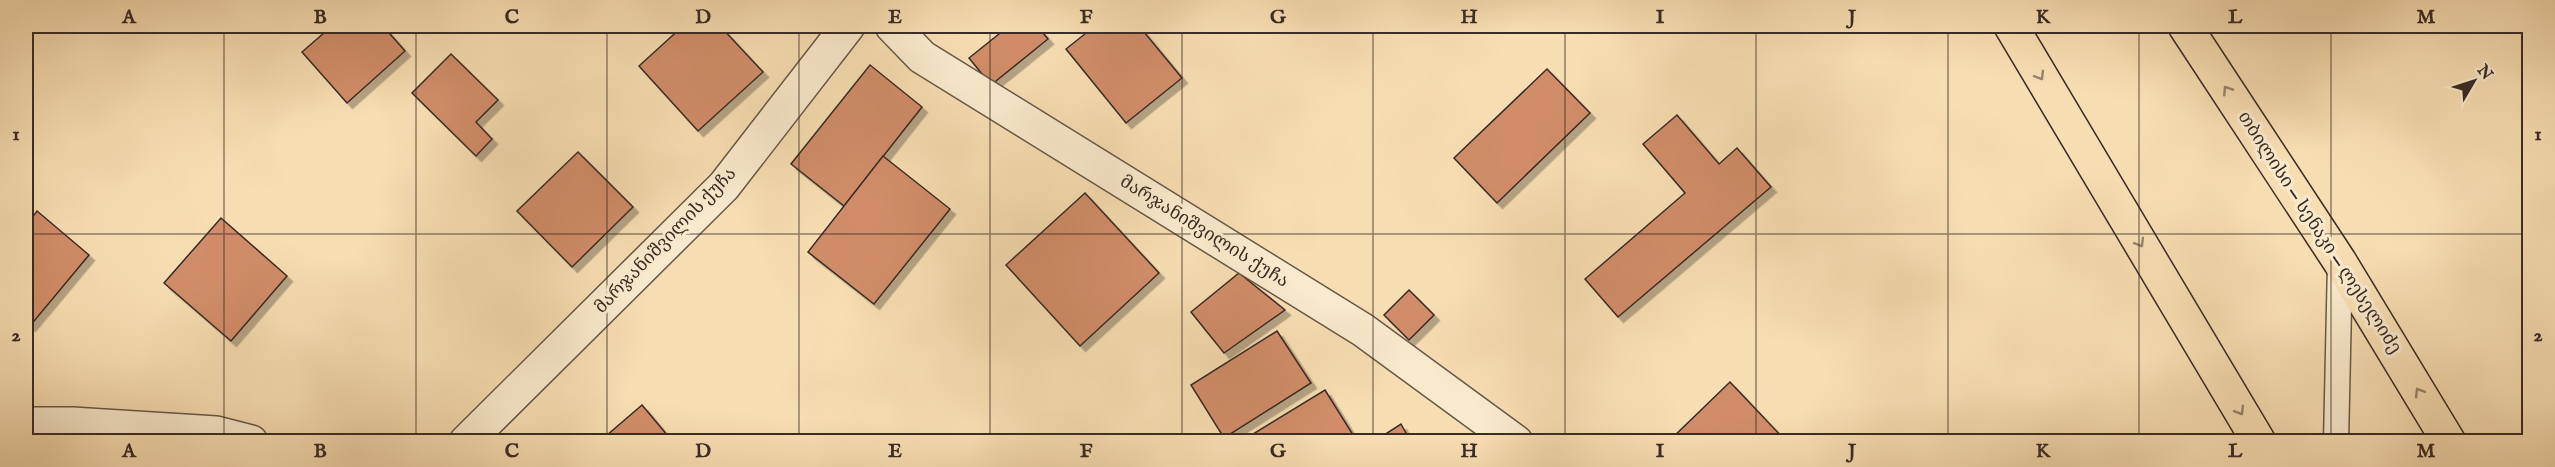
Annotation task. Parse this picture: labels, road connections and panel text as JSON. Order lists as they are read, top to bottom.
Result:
{
  "streets": {
    "highway": ["თბილისი — სენაკი — ლესელიძე"],
    "street": ["მარჯანიშვილის ქუჩა"]
  },
  "north": "top right",
  "grid": {
    "columns": [
      "A",
      "B",
      "C",
      "D",
      "E",
      "F",
      "G",
      "H",
      "I",
      "J",
      "K",
      "L",
      "M"
    ],
    "rows": ["1", "2"]
  }
}
